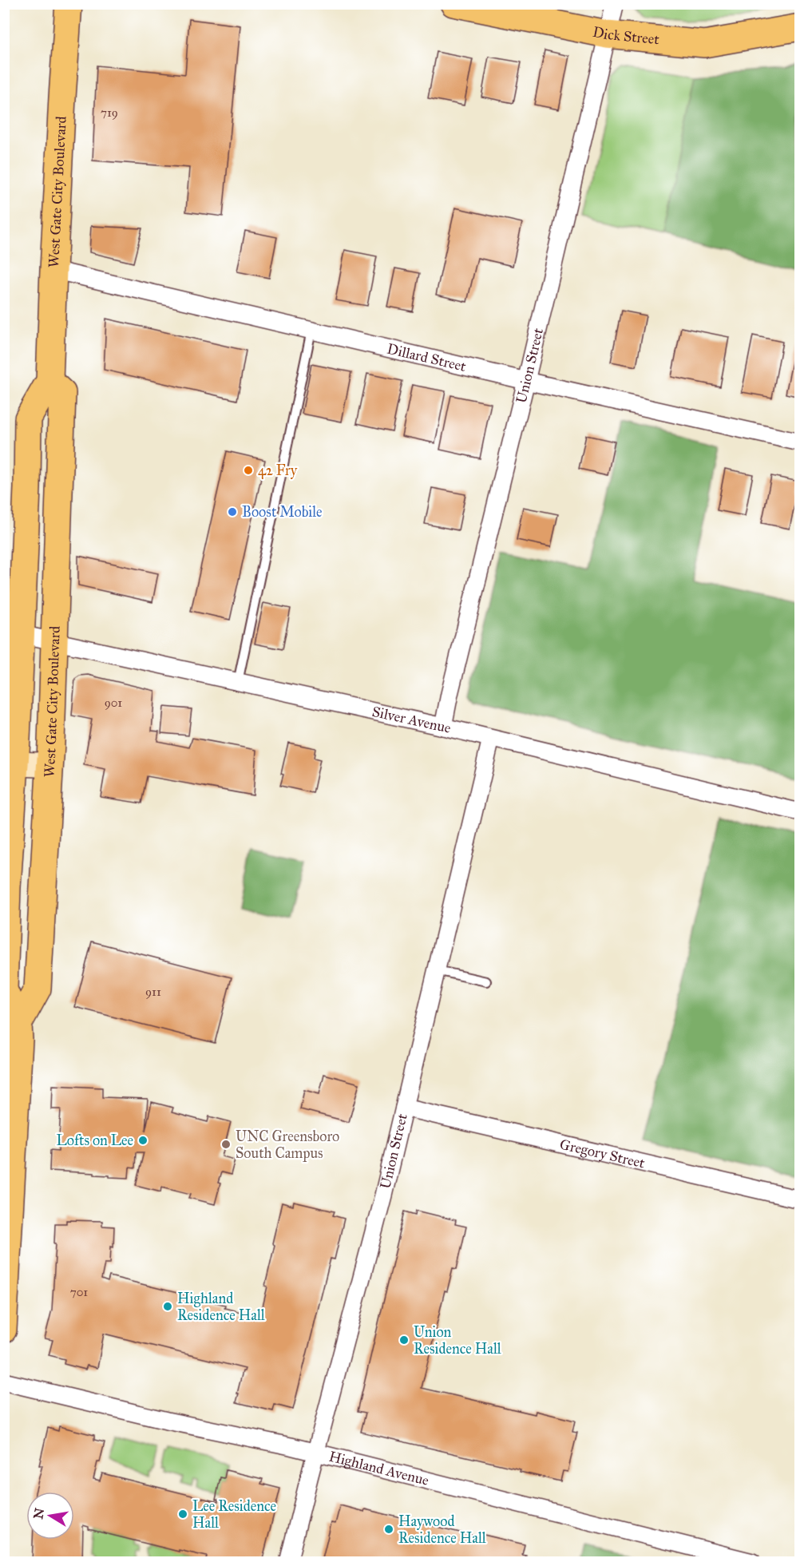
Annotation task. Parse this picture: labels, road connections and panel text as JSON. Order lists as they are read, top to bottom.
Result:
{
  "streets": {
    "main road": ["Dick Street", "West Gate City Boulevard"],
    "street": [
      "Dillard Street",
      "Union Street",
      "Silver Avenue",
      "Gregory Street",
      "Highland Avenue"
    ]
  },
  "crossings": [
    ["Dick Street", "Union Street"],
    ["West Gate City Boulevard", "Dillard Street"],
    ["West Gate City Boulevard", "Silver Avenue"],
    ["Dillard Street", "Union Street"],
    ["Union Street", "Silver Avenue"],
    ["Union Street", "Gregory Street"],
    ["Union Street", "Highland Avenue"]
  ],
  "places": [
    "42 Fry",
    "Boost Mobile",
    "Lofts on Lee",
    "UNC Greensboro South Campus",
    "Highland Residence Hall",
    "Union Residence Hall",
    "Lee Residence Hall",
    "Haywood Residence Hall"
  ],
  "house_numbers": [
    "719",
    "901",
    "911",
    "701"
  ],
  "north": "left"
}
